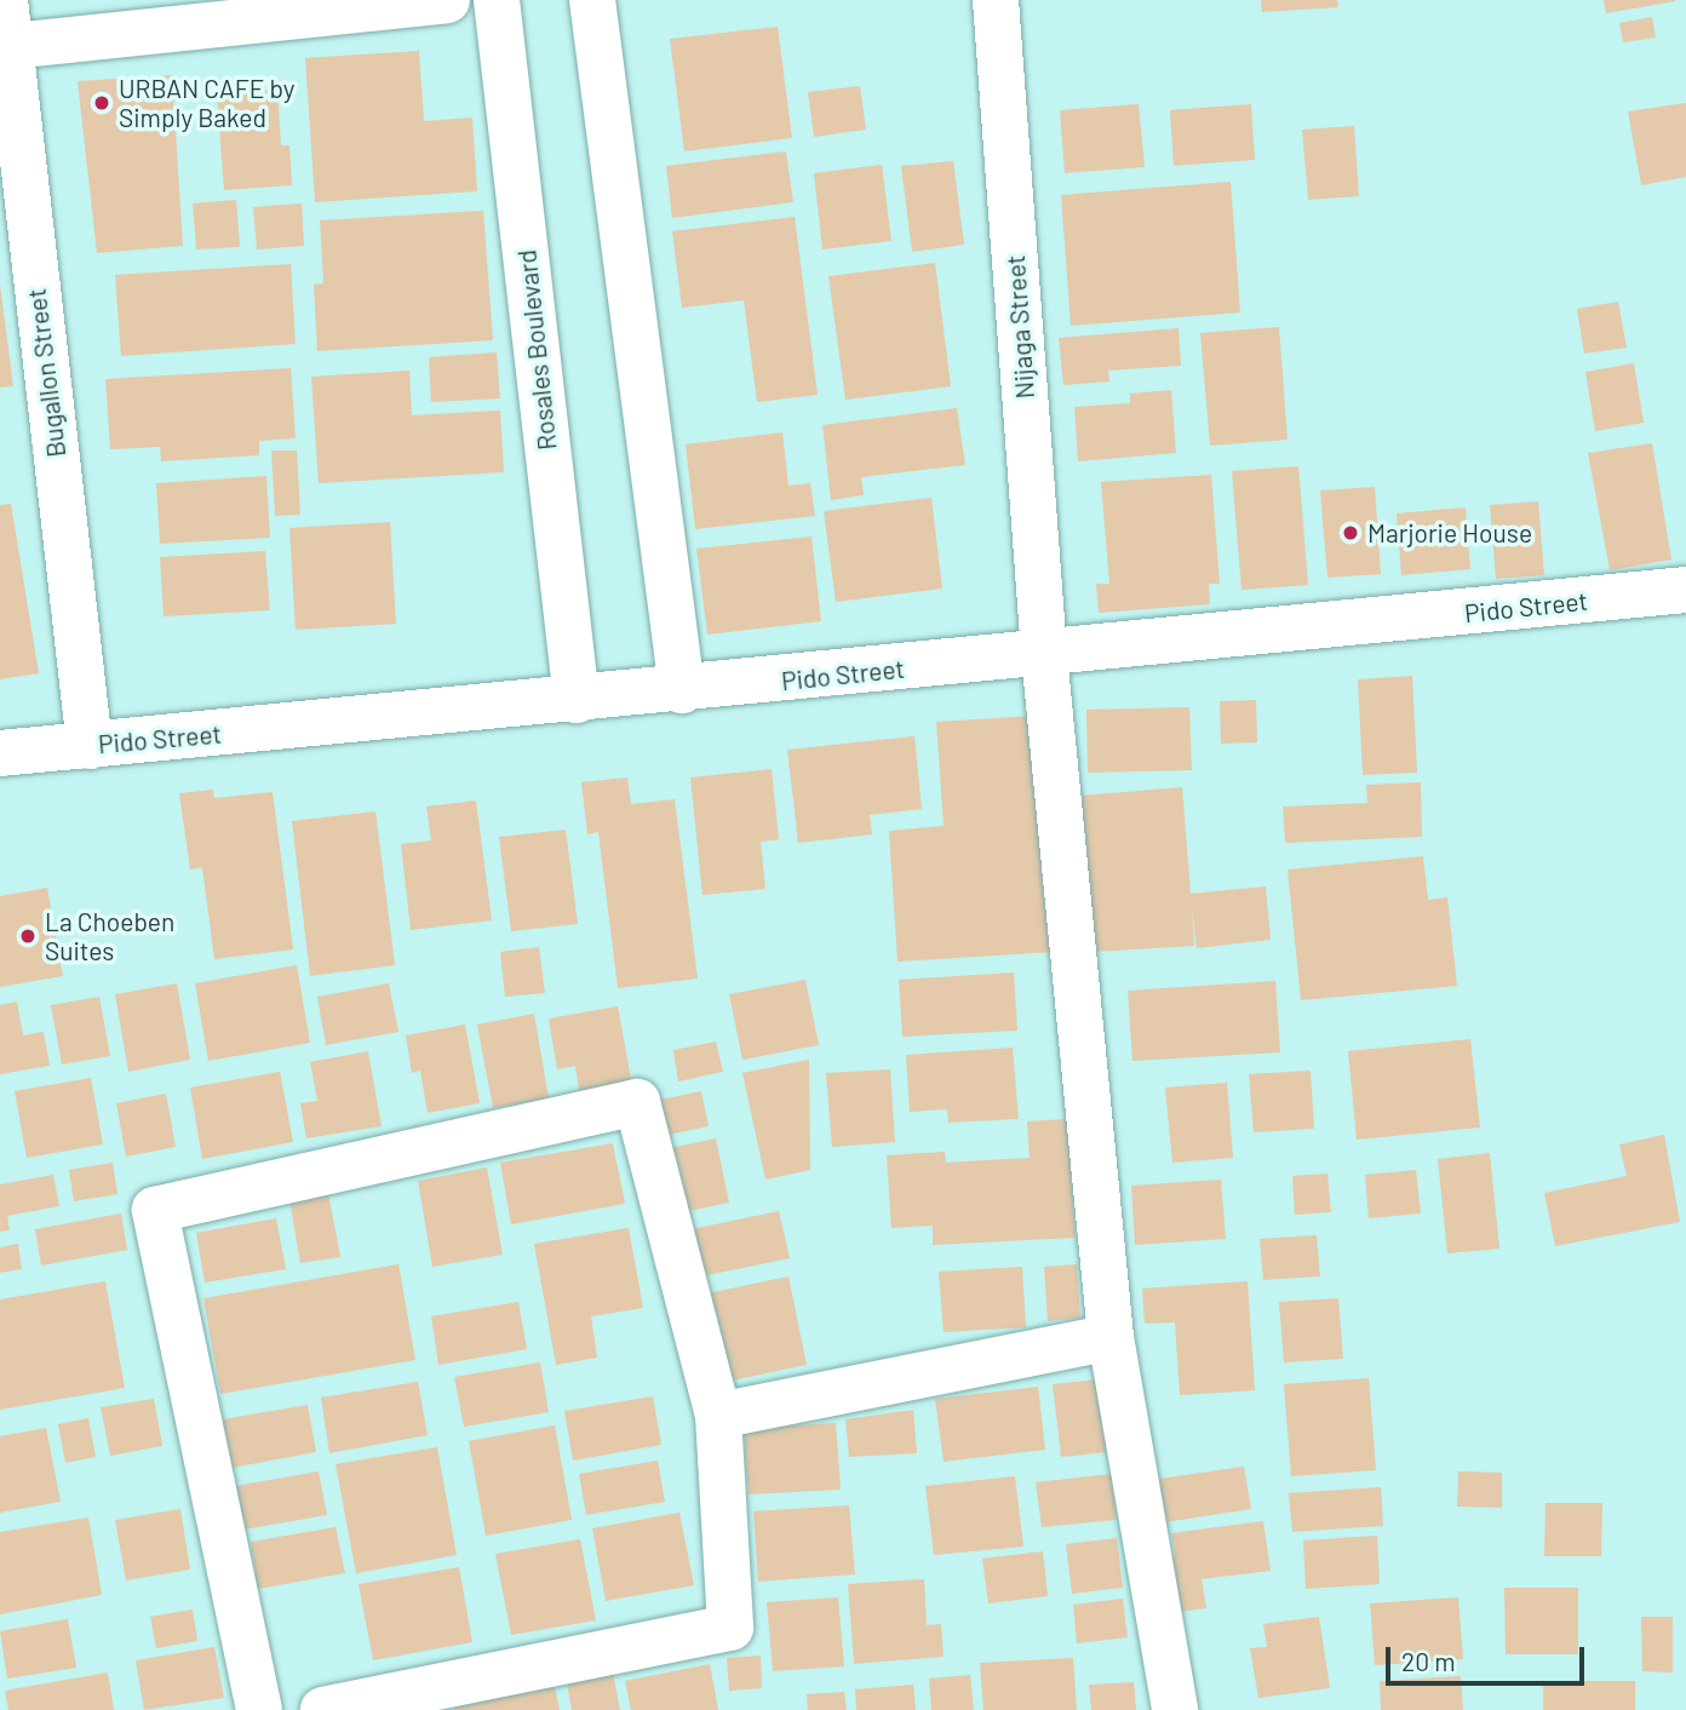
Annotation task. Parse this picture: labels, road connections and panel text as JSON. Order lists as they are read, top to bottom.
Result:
{
  "streets": {
    "street": [
      "Nijaga Street",
      "Rosales Boulevard",
      "Bugallon Street",
      "Pido Street"
    ]
  },
  "crossings": [
    ["Nijaga Street", "Pido Street"],
    ["Rosales Boulevard", "Pido Street"],
    ["Bugallon Street", "Pido Street"]
  ],
  "places": ["URBAN CAFE by Simply Baked", "Marjorie House", "La Choeben Suites"],
  "scale_bar": "20 m"
}
